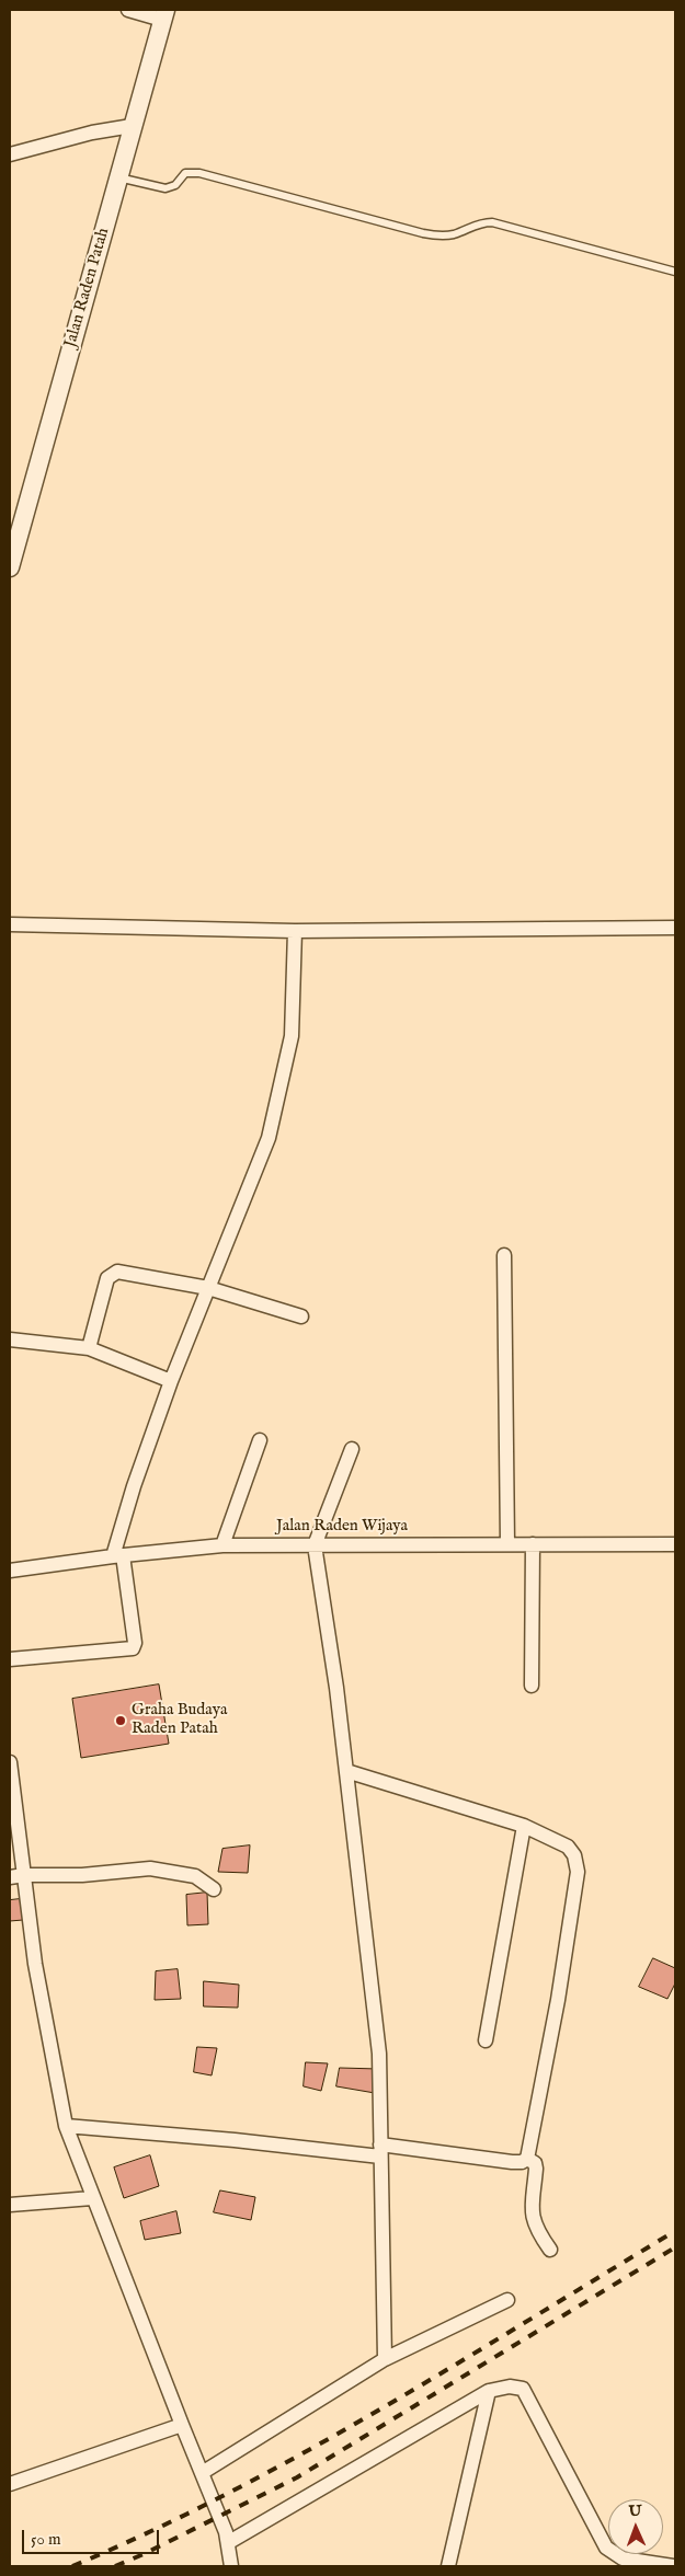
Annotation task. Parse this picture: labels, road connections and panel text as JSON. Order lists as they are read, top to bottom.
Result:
{
  "streets": {
    "street": ["Jalan Raden Patah", "Jalan Raden Wijaya"]
  },
  "places": ["Graha Budaya Raden Patah"],
  "scale_bar": "50 m",
  "north": "top"
}
